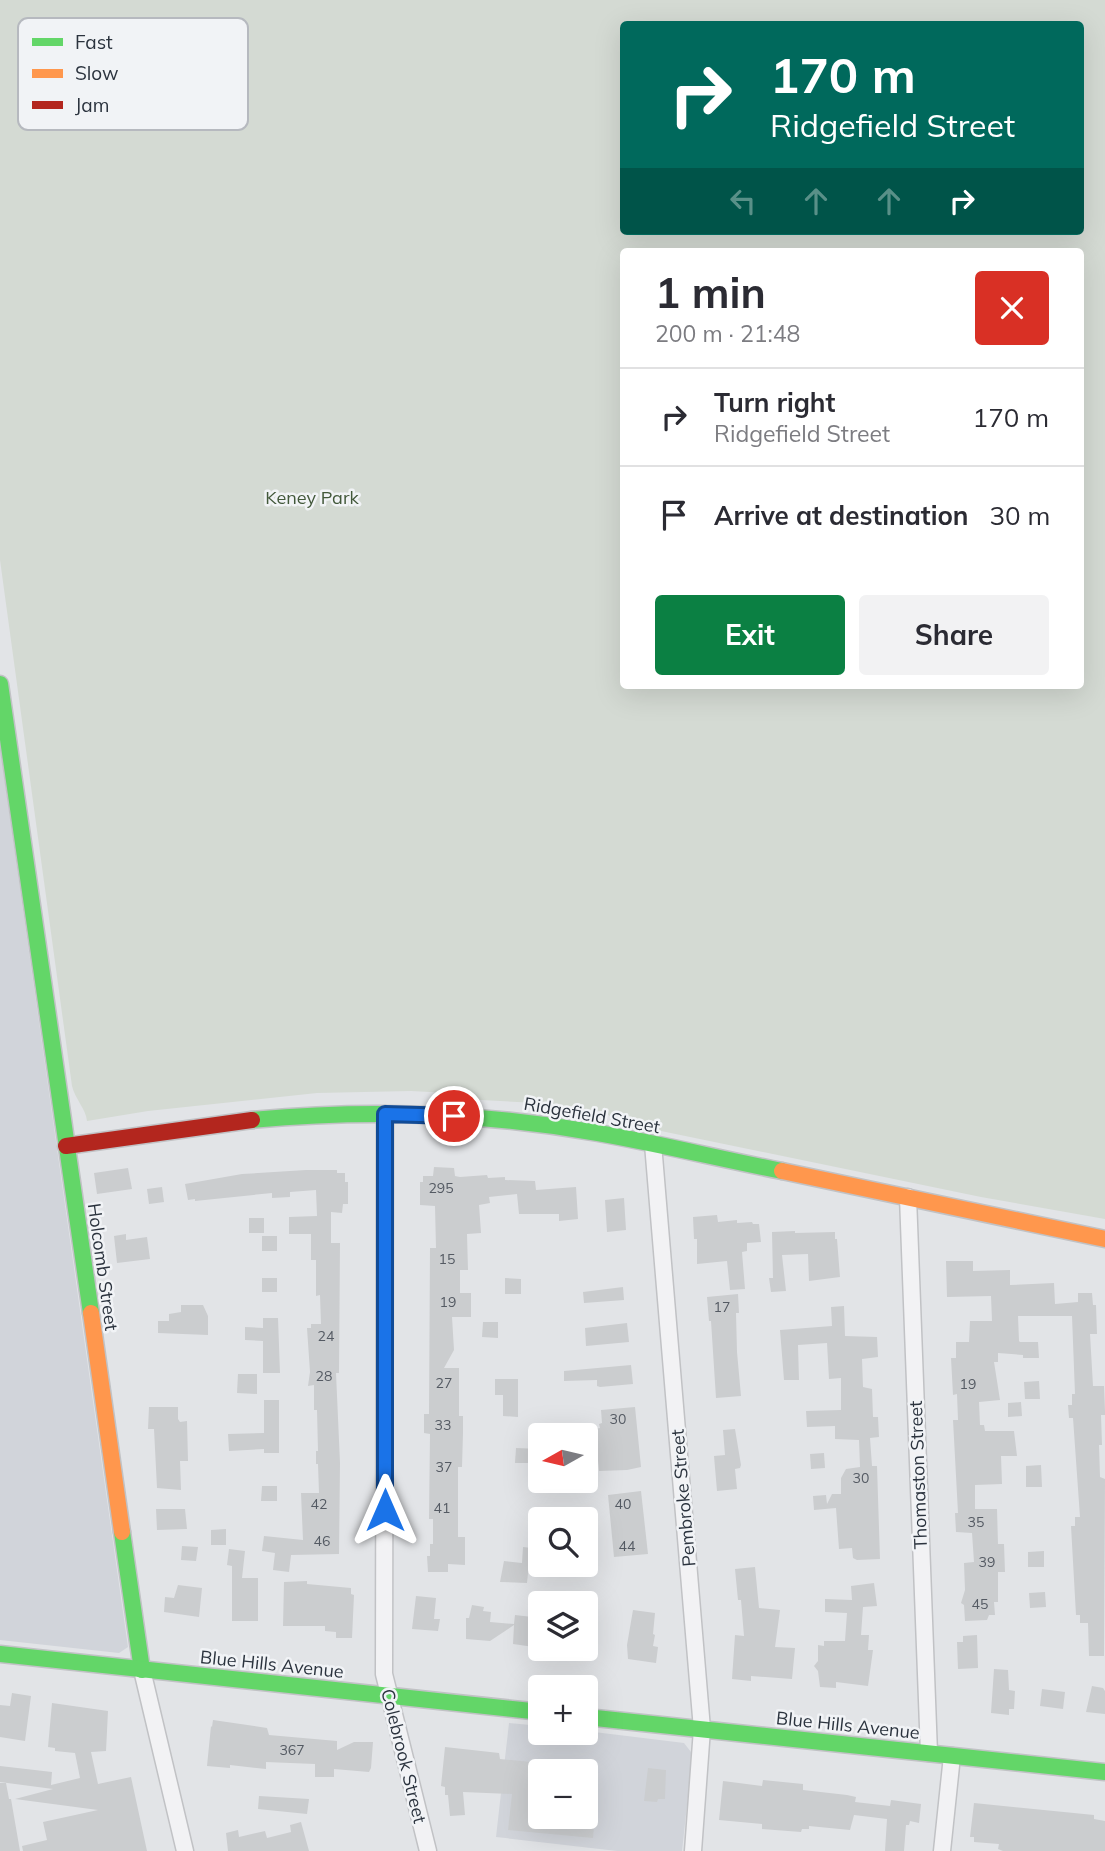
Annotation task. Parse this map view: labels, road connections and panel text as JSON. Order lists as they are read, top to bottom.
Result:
{
  "streets": {
    "street": [
      "Ridgefield Street",
      "Holcomb Street",
      "Thomaston Street",
      "Pembroke Street",
      "Blue Hills Avenue",
      "Colebrook Street"
    ]
  },
  "crossings": [
    ["Ridgefield Street", "Holcomb Street"],
    ["Ridgefield Street", "Thomaston Street"],
    ["Ridgefield Street", "Pembroke Street"],
    ["Ridgefield Street", "Colebrook Street"],
    ["Holcomb Street", "Blue Hills Avenue"],
    ["Thomaston Street", "Blue Hills Avenue"],
    ["Pembroke Street", "Blue Hills Avenue"],
    ["Blue Hills Avenue", "Colebrook Street"]
  ],
  "parks": ["Keney Park"],
  "house_numbers": [
    "295",
    "15",
    "19",
    "17",
    "24",
    "28",
    "27",
    "19",
    "30",
    "33",
    "37",
    "30",
    "42",
    "40",
    "41",
    "35",
    "46",
    "44",
    "39",
    "45",
    "367"
  ],
  "legend": ["Fast", "Slow", "Jam"],
  "north": "left",
  "page": {
    "turn": ["170 m", "Ridgefield Street"],
    "heading": ["1 min", "200 m · 21:48"],
    "list": [
      {
        "name": "Turn right",
        "note": "Ridgefield Street",
        "value": "170 m"
      },
      {
        "name": "Arrive at destination",
        "value": "30 m"
      }
    ],
    "buttons": ["Exit", "Share"],
    "map_buttons": ["+", "−"]
  }
}
